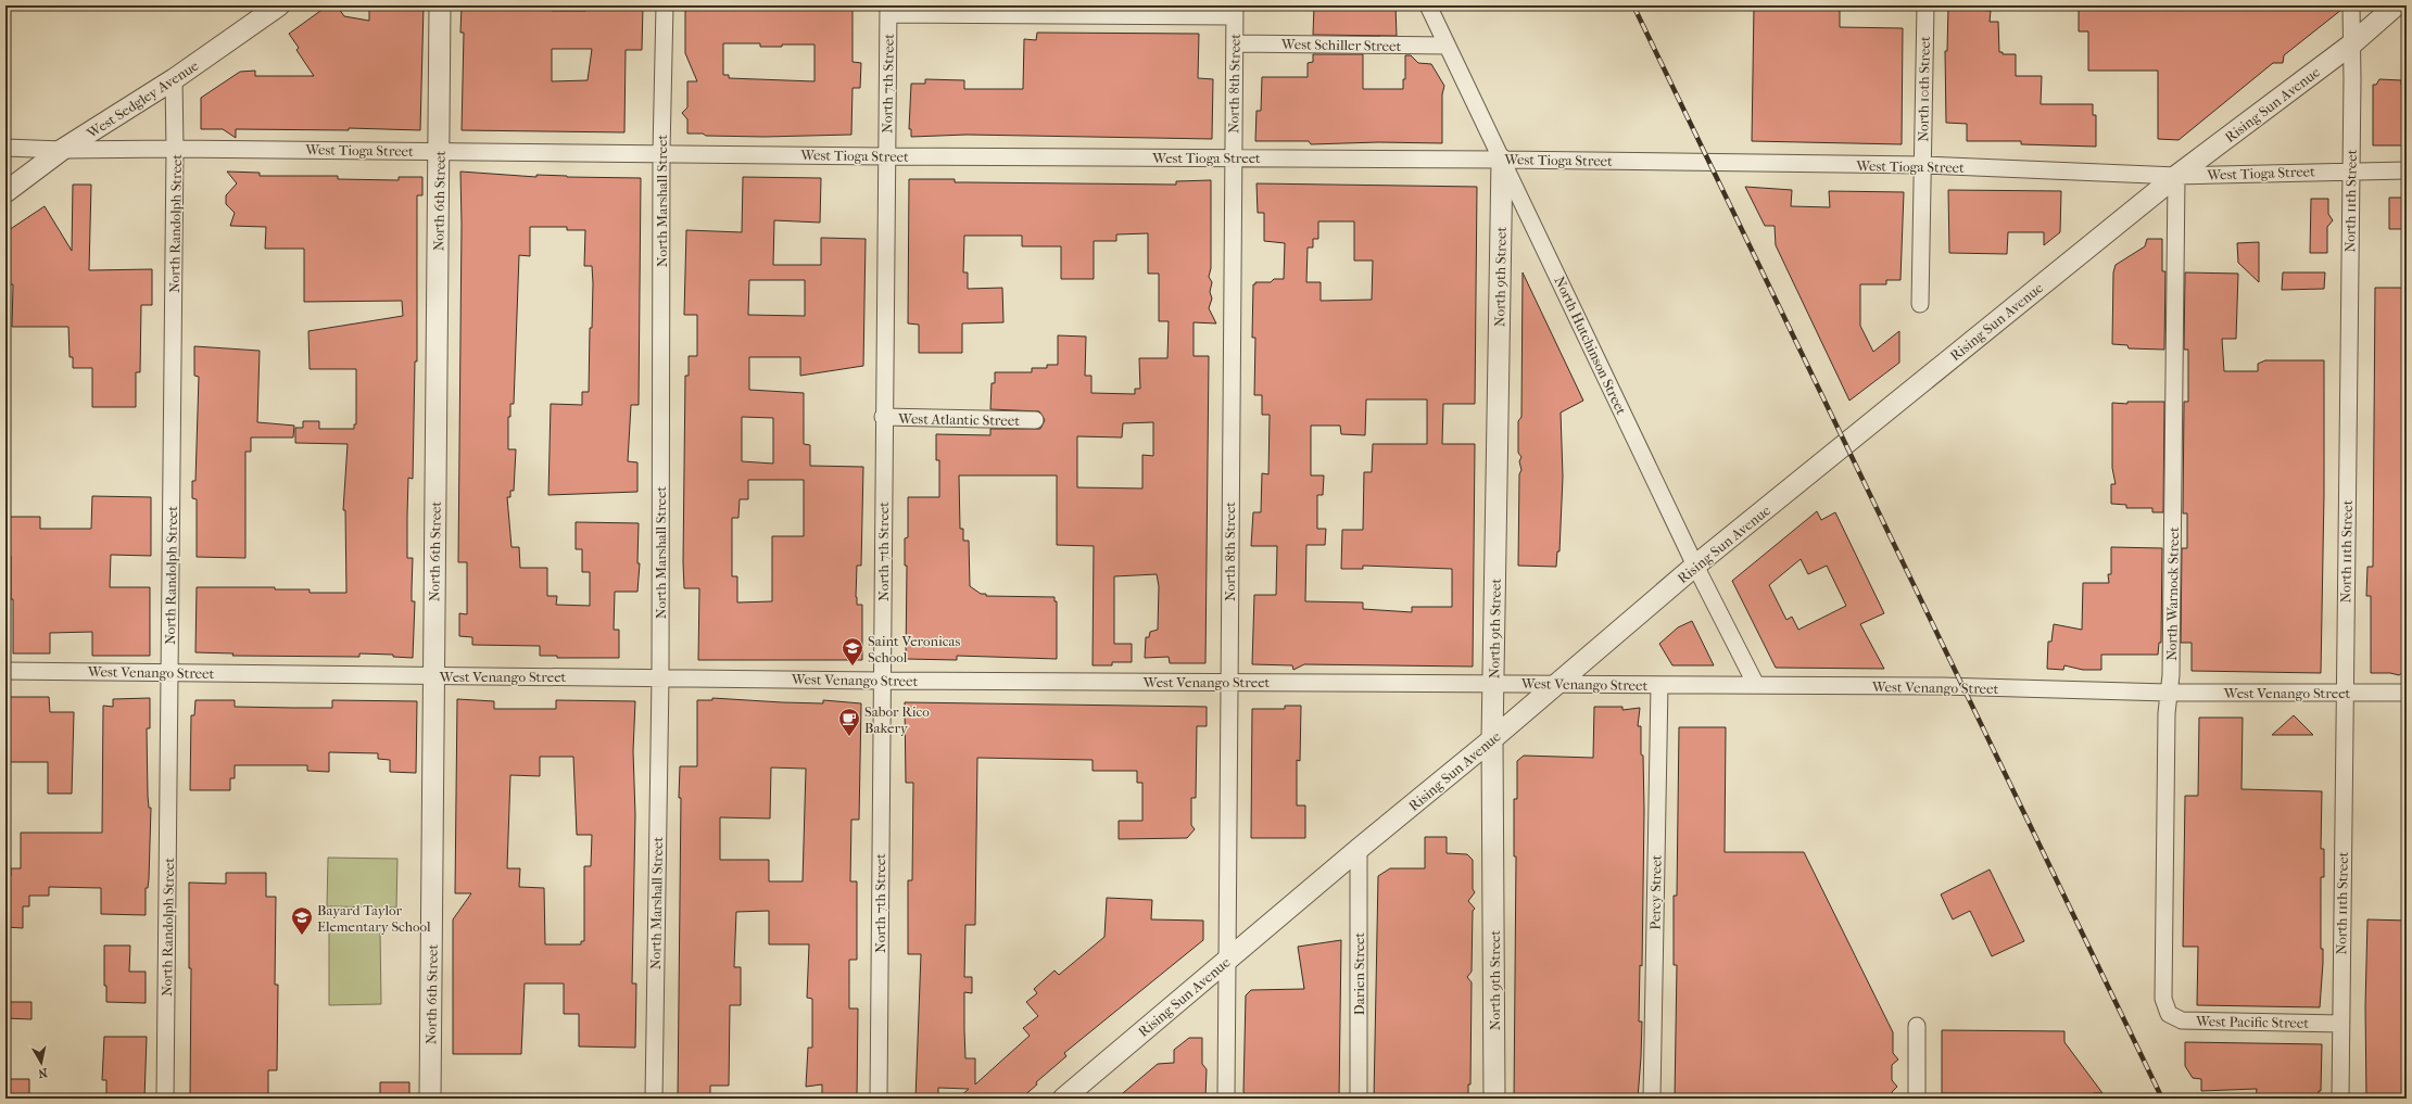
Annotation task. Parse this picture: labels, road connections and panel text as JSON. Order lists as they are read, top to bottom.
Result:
{
  "streets": {
    "street": [
      "West Schiller Street",
      "North 7th Street",
      "North 8th Street",
      "North 10th Street",
      "West Sedgley Avenue",
      "Rising Sun Avenue",
      "West Tioga Street",
      "North 6th Street",
      "North Marshall Street",
      "North 11th Street",
      "North Randolph Street",
      "North 9th Street",
      "North Hutchinson Street",
      "West Atlantic Street",
      "North Warnock Street",
      "West Venango Street",
      "Percy Street",
      "Darien Street",
      "West Pacific Street"
    ]
  },
  "crossings": [
    ["West Schiller Street", "North 8th Street"],
    ["West Schiller Street", "North Hutchinson Street"],
    ["North 7th Street", "West Tioga Street"],
    ["North 7th Street", "West Atlantic Street"],
    ["North 7th Street", "West Venango Street"],
    ["North 8th Street", "Rising Sun Avenue"],
    ["North 8th Street", "West Tioga Street"],
    ["North 8th Street", "West Venango Street"],
    ["North 10th Street", "West Tioga Street"],
    ["West Sedgley Avenue", "West Tioga Street"],
    ["West Sedgley Avenue", "North Randolph Street"],
    ["Rising Sun Avenue", "West Tioga Street"],
    ["Rising Sun Avenue", "North 11th Street"],
    ["Rising Sun Avenue", "North 9th Street"],
    ["Rising Sun Avenue", "North Hutchinson Street"],
    ["Rising Sun Avenue", "North Warnock Street"],
    ["Rising Sun Avenue", "West Venango Street"],
    ["Rising Sun Avenue", "Darien Street"],
    ["West Tioga Street", "North 6th Street"],
    ["West Tioga Street", "North Marshall Street"],
    ["West Tioga Street", "North 11th Street"],
    ["West Tioga Street", "North Randolph Street"],
    ["West Tioga Street", "North 9th Street"],
    ["West Tioga Street", "North Hutchinson Street"],
    ["West Tioga Street", "North Warnock Street"],
    ["North 6th Street", "West Venango Street"],
    ["North Marshall Street", "West Venango Street"],
    ["North 11th Street", "West Venango Street"],
    ["North 11th Street", "West Pacific Street"],
    ["North Randolph Street", "West Venango Street"],
    ["North 9th Street", "North Hutchinson Street"],
    ["North 9th Street", "West Venango Street"],
    ["North Hutchinson Street", "West Venango Street"],
    ["North Warnock Street", "West Venango Street"],
    ["North Warnock Street", "West Pacific Street"],
    ["West Venango Street", "Percy Street"]
  ],
  "places": {
    "school or university": ["Saint Veronicas School", "Bayard Taylor Elementary School"],
    "cafe": ["Sabor Rico Bakery"]
  },
  "north": "bottom"
}
